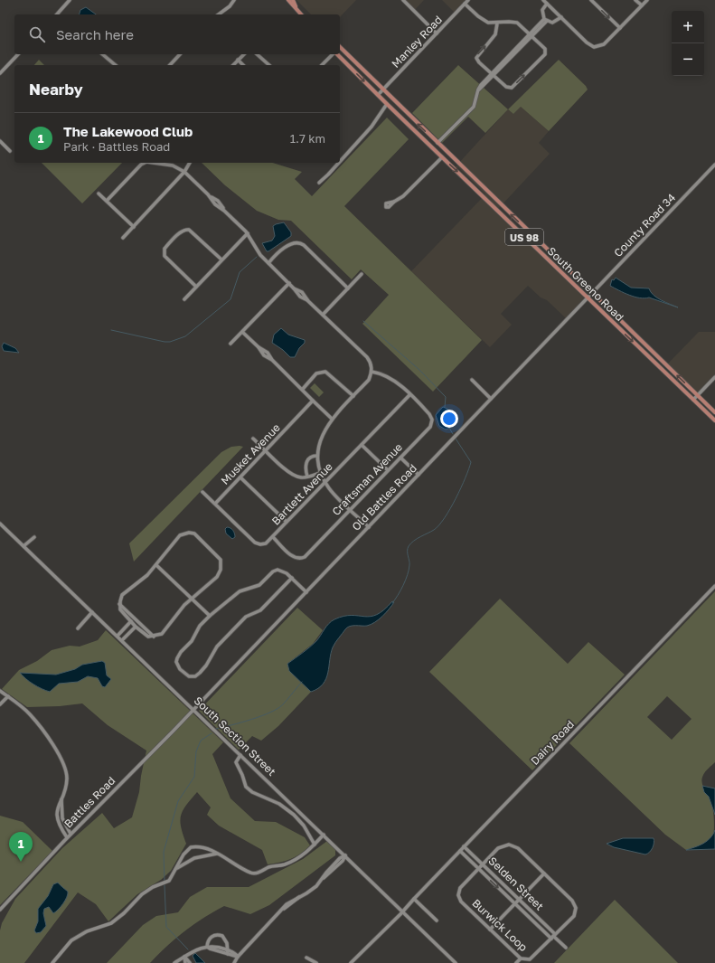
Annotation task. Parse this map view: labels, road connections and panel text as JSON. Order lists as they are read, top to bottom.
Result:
{
  "streets": {
    "main road": ["US 98", "South Greeno Road"],
    "street": [
      "Manley Road",
      "County Road 34",
      "Musket Avenue",
      "Craftsman Avenue",
      "Bartlett Avenue",
      "Old Battles Road",
      "South Section Street",
      "Dairy Road",
      "Battles Road",
      "Selden Street",
      "Burwick Loop"
    ]
  },
  "crossings": [
    ["Manley Road", "South Greeno Road"],
    ["County Road 34", "South Greeno Road"],
    ["County Road 34", "Old Battles Road"],
    ["South Greeno Road", "Old Battles Road"],
    ["Musket Avenue", "Bartlett Avenue"],
    ["Craftsman Avenue", "Bartlett Avenue"],
    ["Old Battles Road", "South Section Street"],
    ["Old Battles Road", "Battles Road"],
    ["South Section Street", "Dairy Road"],
    ["South Section Street", "Battles Road"],
    ["Dairy Road", "Selden Street"],
    ["Selden Street", "Burwick Loop"]
  ],
  "page": {
    "map_buttons": ["+", "−"],
    "search": "Search here",
    "heading": "Nearby",
    "list": [
      {
        "mark": "1",
        "name": "The Lakewood Club",
        "note": "Park · Battles Road",
        "value": "1.7 km"
      }
    ],
    "pins": "1"
  }
}
